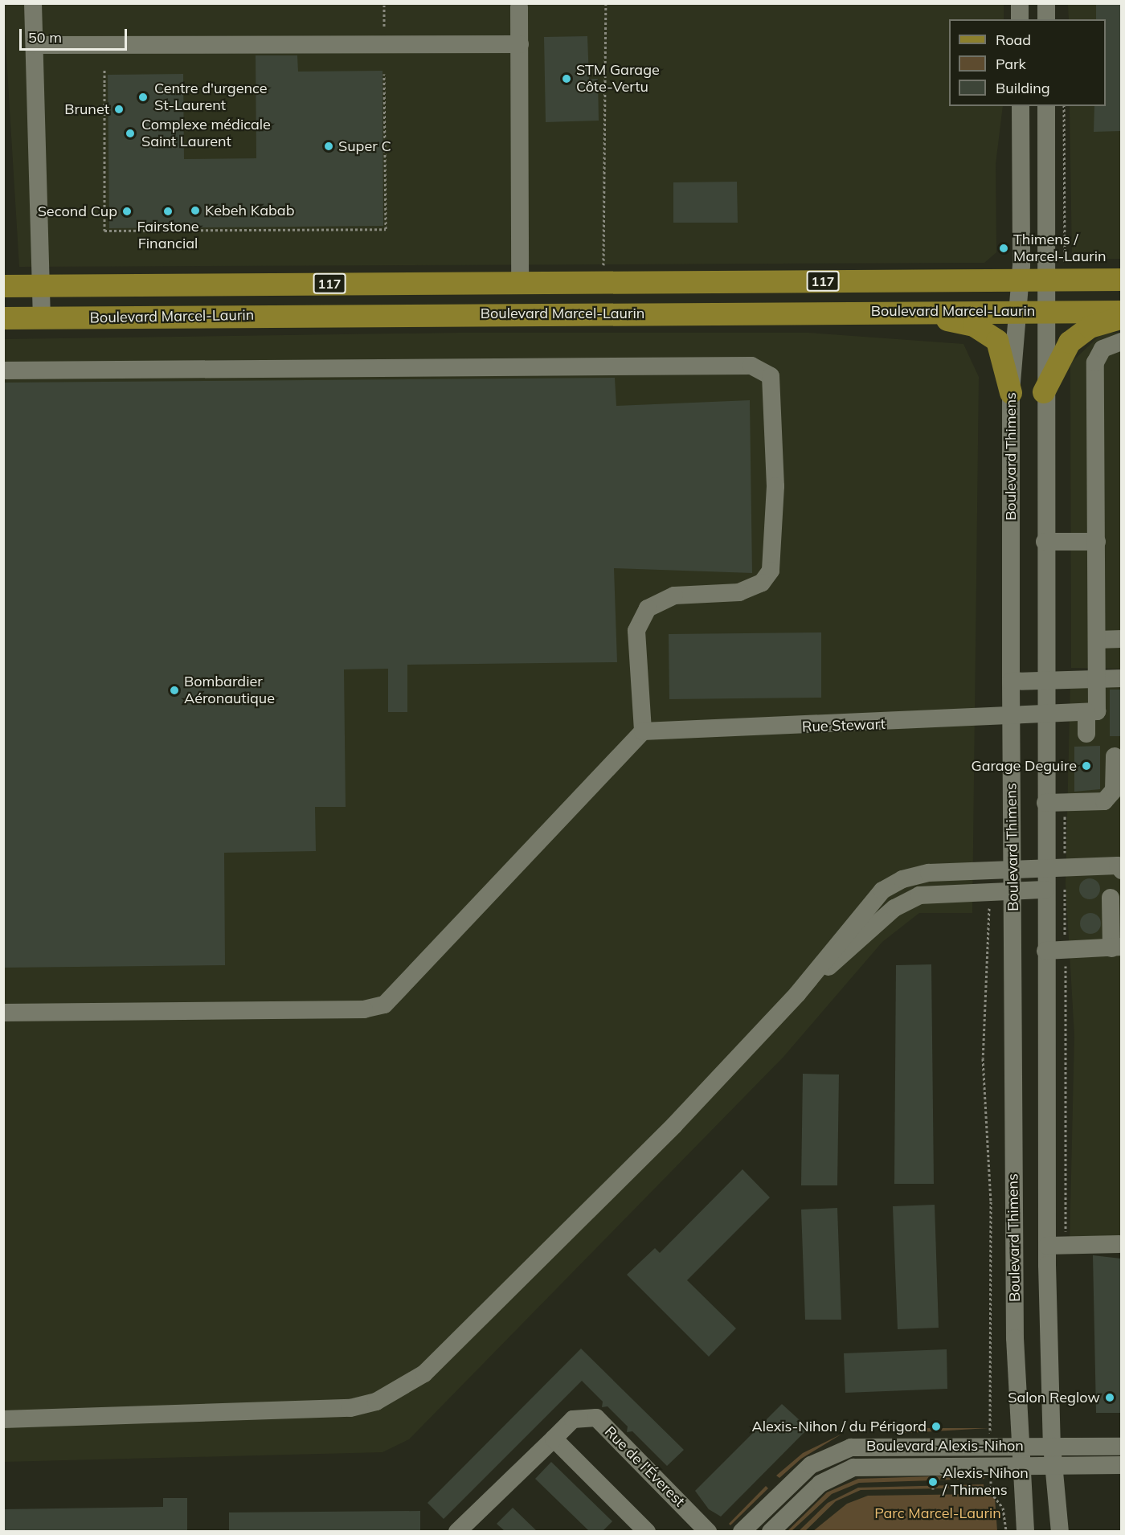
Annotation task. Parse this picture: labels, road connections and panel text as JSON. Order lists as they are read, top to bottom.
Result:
{
  "streets": {
    "main road": ["117", "Boulevard Marcel-Laurin"],
    "street": [
      "Boulevard Thimens",
      "Rue Stewart",
      "Boulevard Alexis-Nihon",
      "Rue de l'Éverest"
    ]
  },
  "crossings": [
    ["Boulevard Marcel-Laurin", "Boulevard Thimens"],
    ["Boulevard Thimens", "Rue Stewart"],
    ["Boulevard Thimens", "Boulevard Alexis-Nihon"]
  ],
  "parks": ["Parc Marcel-Laurin"],
  "places": [
    "STM Garage Côte-Vertu",
    "Centre d'urgence St-Laurent",
    "Brunet",
    "Complexe médicale Saint Laurent",
    "Super C",
    "Kebeh Kabab",
    "Second Cup",
    "Fairstone Financial",
    "Thimens / Marcel-Laurin",
    "Bombardier Aéronautique",
    "Garage Deguire",
    "Salon Reglow",
    "Alexis-Nihon / du Périgord",
    "Alexis-Nihon / Thimens"
  ],
  "legend": ["Road", "Park", "Building"],
  "scale_bar": "50 m"
}
